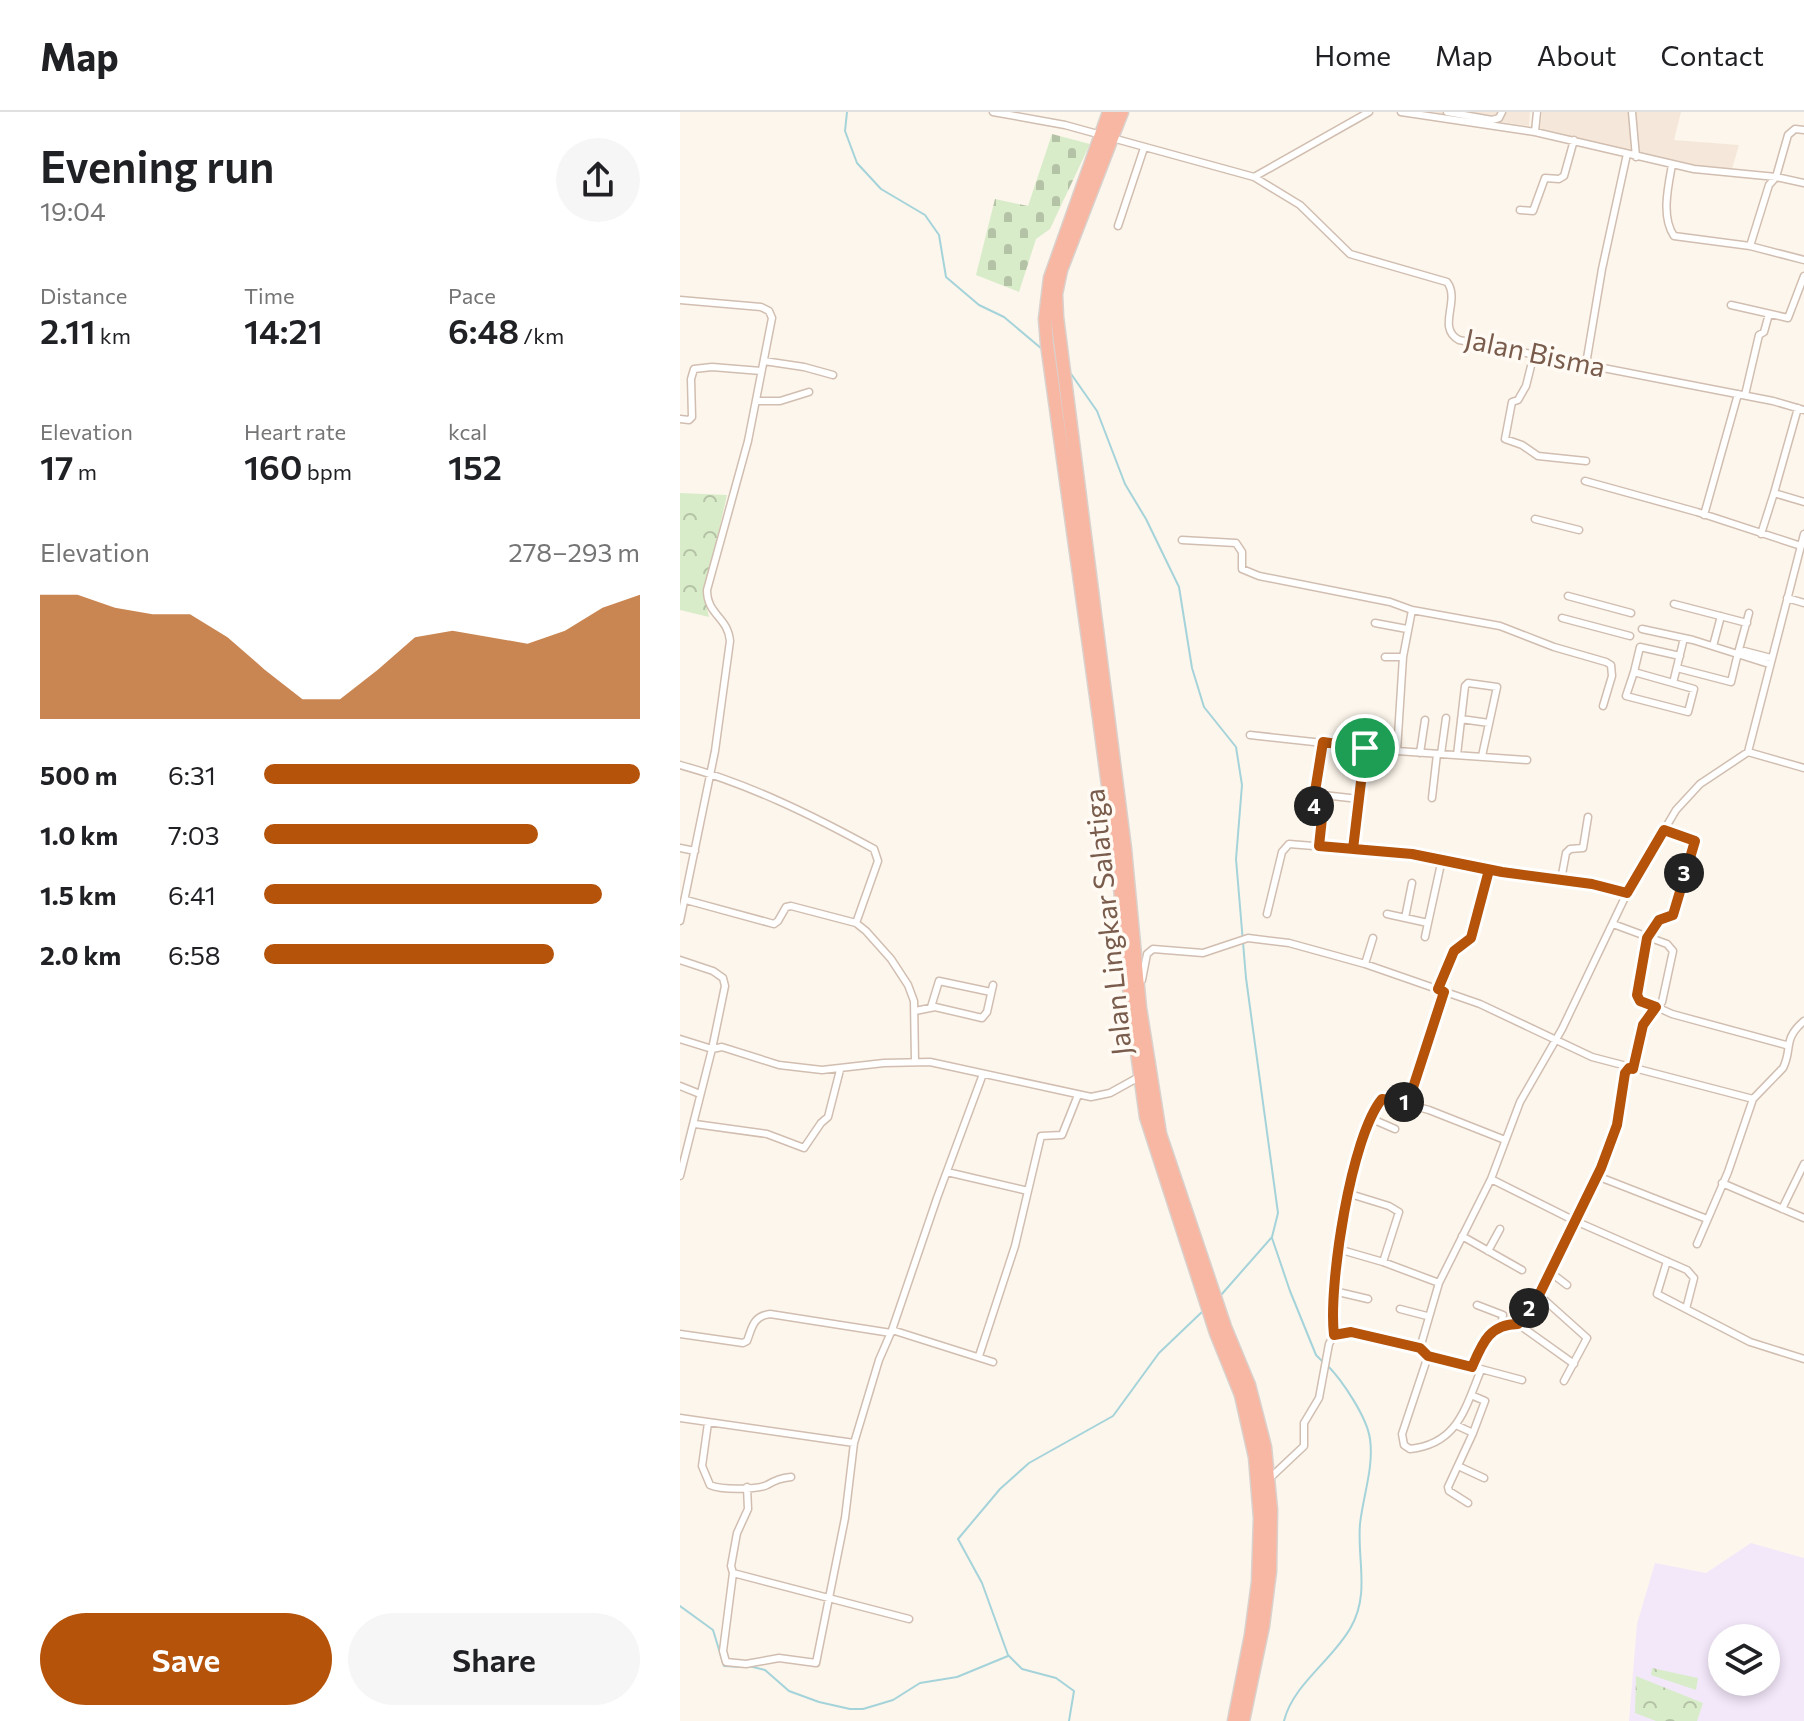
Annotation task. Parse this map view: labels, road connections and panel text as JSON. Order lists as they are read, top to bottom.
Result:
{
  "streets": {
    "highway": ["Jalan Lingkar Salatiga"],
    "street": ["Jalan Bisma"]
  },
  "crossings": [
    ["Jalan Bisma", "Jalan Lingkar Salatiga"]
  ],
  "page": {
    "header": "Map",
    "nav": [
      "Home",
      "Map",
      "About",
      "Contact"
    ],
    "heading": ["Evening run", "19:04"],
    "stats": [
      ["Distance", "2.11 km"],
      ["Time", "14:21"],
      ["Pace", "6:48 /km"],
      ["Elevation", "17 m"],
      ["Heart rate", "160 bpm"],
      ["kcal", "152"]
    ],
    "chart": ["Elevation", "278–293 m"],
    "list": [
      {
        "name": "500 m",
        "note": "6:31"
      },
      {
        "name": "1.0 km",
        "note": "7:03"
      },
      {
        "name": "1.5 km",
        "note": "6:41"
      },
      {
        "name": "2.0 km",
        "note": "6:58"
      }
    ],
    "pins": [
      "4",
      "3",
      "1",
      "2"
    ],
    "buttons": ["Save", "Share"]
  }
}
